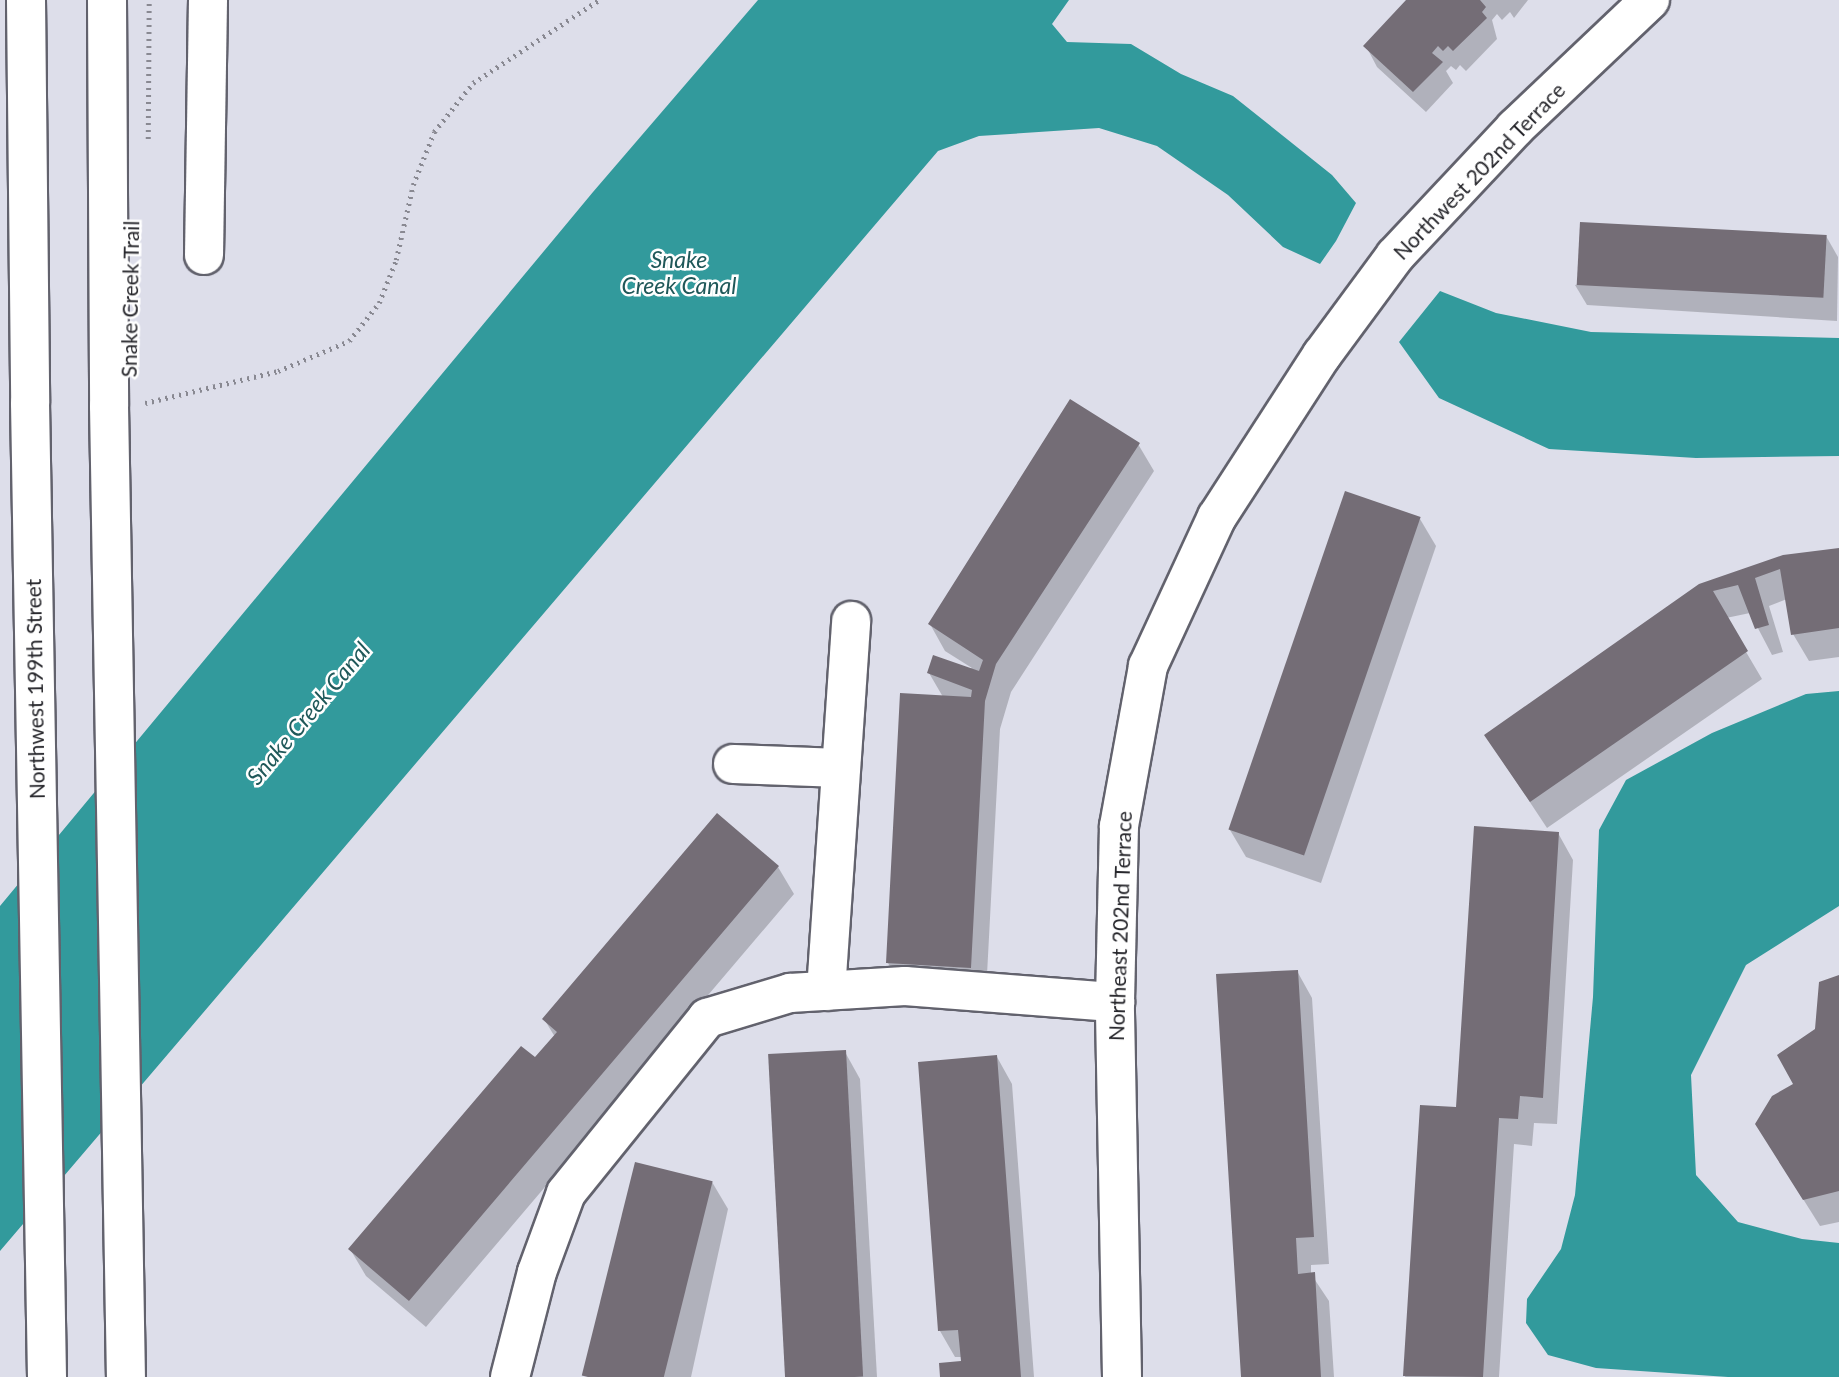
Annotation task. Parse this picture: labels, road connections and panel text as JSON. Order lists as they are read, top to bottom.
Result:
{
  "streets": {
    "main road": ["Northwest 202nd Terrace", "Northwest 199th Street", "Northeast 202nd Terrace"],
    "path": ["Snake Creek Trail"]
  },
  "crossings": [
    ["Northwest 202nd Terrace", "Northeast 202nd Terrace"]
  ],
  "water": ["Snake Creek Canal"]
}
